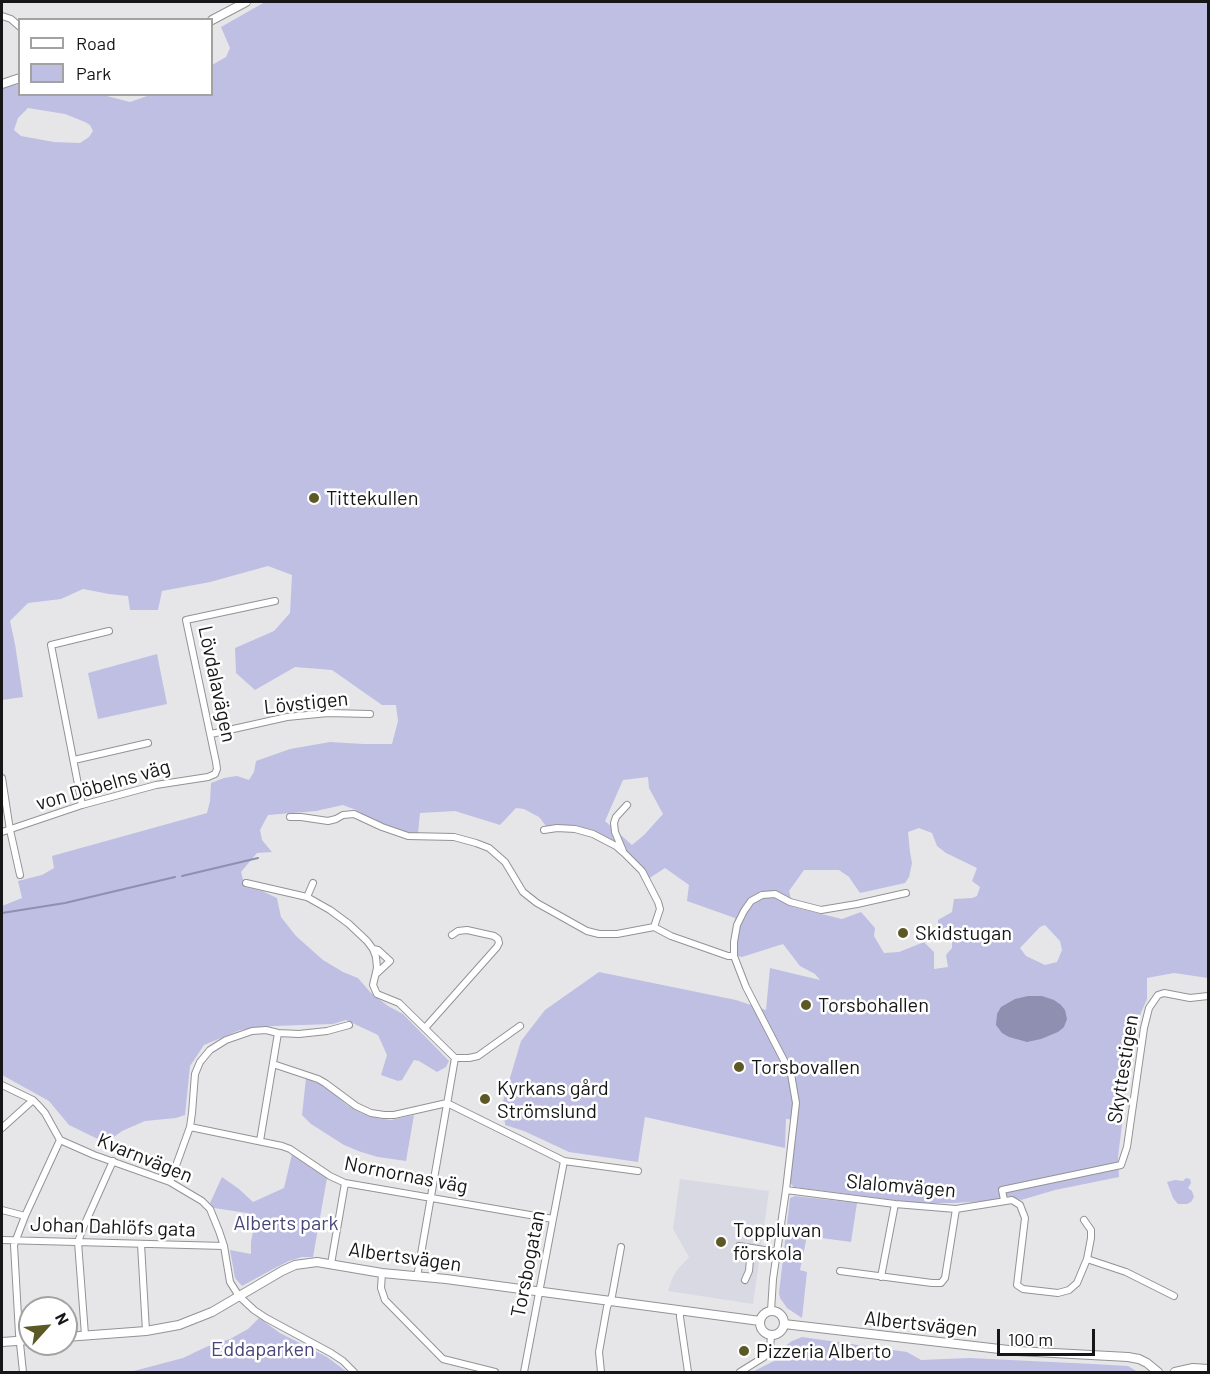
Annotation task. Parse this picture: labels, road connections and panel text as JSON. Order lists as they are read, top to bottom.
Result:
{
  "streets": {
    "street": [
      "Lövdalavägen",
      "Lövstigen",
      "von Döbelns väg",
      "Skyttestigen",
      "Kvarnvägen",
      "Nornornas väg",
      "Slalomvägen",
      "Johan Dahlöfs gata",
      "Albertsvägen",
      "Torsbogatan"
    ]
  },
  "crossings": [
    ["Lövdalavägen", "Lövstigen"],
    ["Lövdalavägen", "von Döbelns väg"],
    ["Skyttestigen", "Slalomvägen"],
    ["Kvarnvägen", "Johan Dahlöfs gata"],
    ["Kvarnvägen", "Albertsvägen"],
    ["Nornornas väg", "Torsbogatan"],
    ["Albertsvägen", "Torsbogatan"]
  ],
  "parks": ["Alberts park", "Eddaparken"],
  "places": [
    "Tittekullen",
    "Skidstugan",
    "Torsbohallen",
    "Torsbovallen",
    "Kyrkans gård Strömslund",
    "Toppluvan förskola",
    "Pizzeria Alberto"
  ],
  "legend": ["Road", "Park"],
  "scale_bar": "100 m",
  "north": "top right"
}
